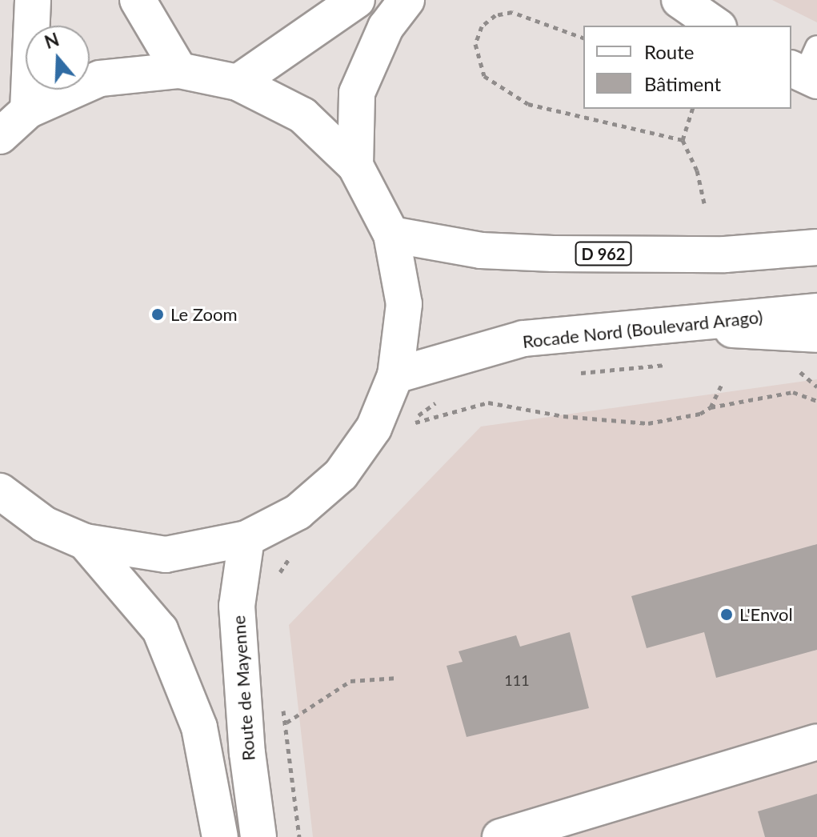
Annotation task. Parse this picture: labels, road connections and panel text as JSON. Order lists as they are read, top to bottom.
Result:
{
  "streets": {
    "main road": ["D 962", "Rocade Nord (Boulevard Arago)", "Route de Mayenne"]
  },
  "places": ["Le Zoom", "L'Envol"],
  "house_numbers": ["111"],
  "legend": ["Route", "Bâtiment"],
  "north": "top"
}
